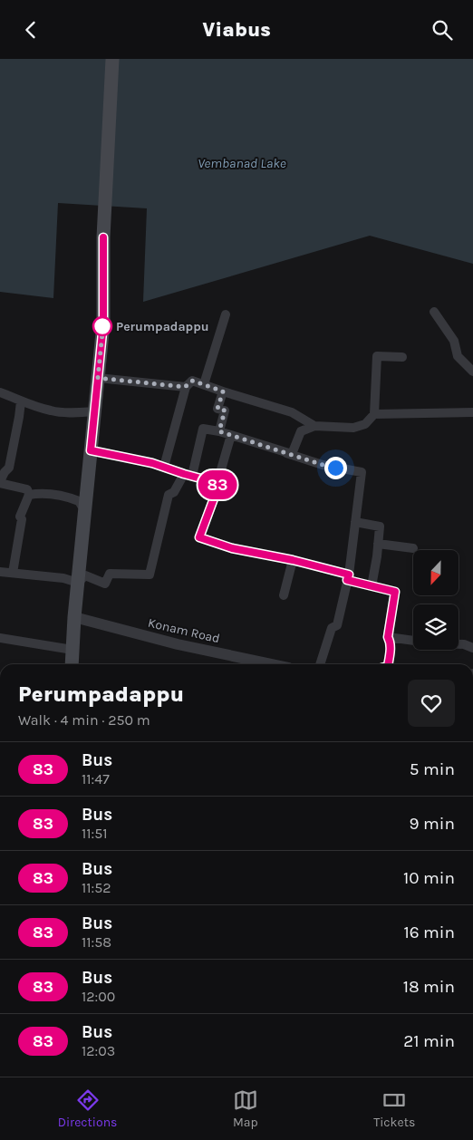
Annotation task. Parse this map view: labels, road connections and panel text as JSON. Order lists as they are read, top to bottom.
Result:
{
  "streets": {
    "street": ["Konam Road"]
  },
  "water": ["Vembanad Lake"],
  "places": ["Perumpadappu"],
  "lines": ["bus line 83"],
  "north": "bottom",
  "page": {
    "header": "Viabus",
    "on_map": "83",
    "heading": ["Perumpadappu", "Walk · 4 min · 250 m"],
    "list": [
      {
        "mark": "83",
        "name": "Bus",
        "note": "11:47",
        "value": "5 min"
      },
      {
        "mark": "83",
        "name": "Bus",
        "note": "11:51",
        "value": "9 min"
      },
      {
        "mark": "83",
        "name": "Bus",
        "note": "11:52",
        "value": "10 min"
      },
      {
        "mark": "83",
        "name": "Bus",
        "note": "11:58",
        "value": "16 min"
      },
      {
        "mark": "83",
        "name": "Bus",
        "note": "12:00",
        "value": "18 min"
      },
      {
        "mark": "83",
        "name": "Bus",
        "note": "12:03",
        "value": "21 min"
      }
    ],
    "tabs": ["Directions", "Map", "Tickets"]
  }
}
